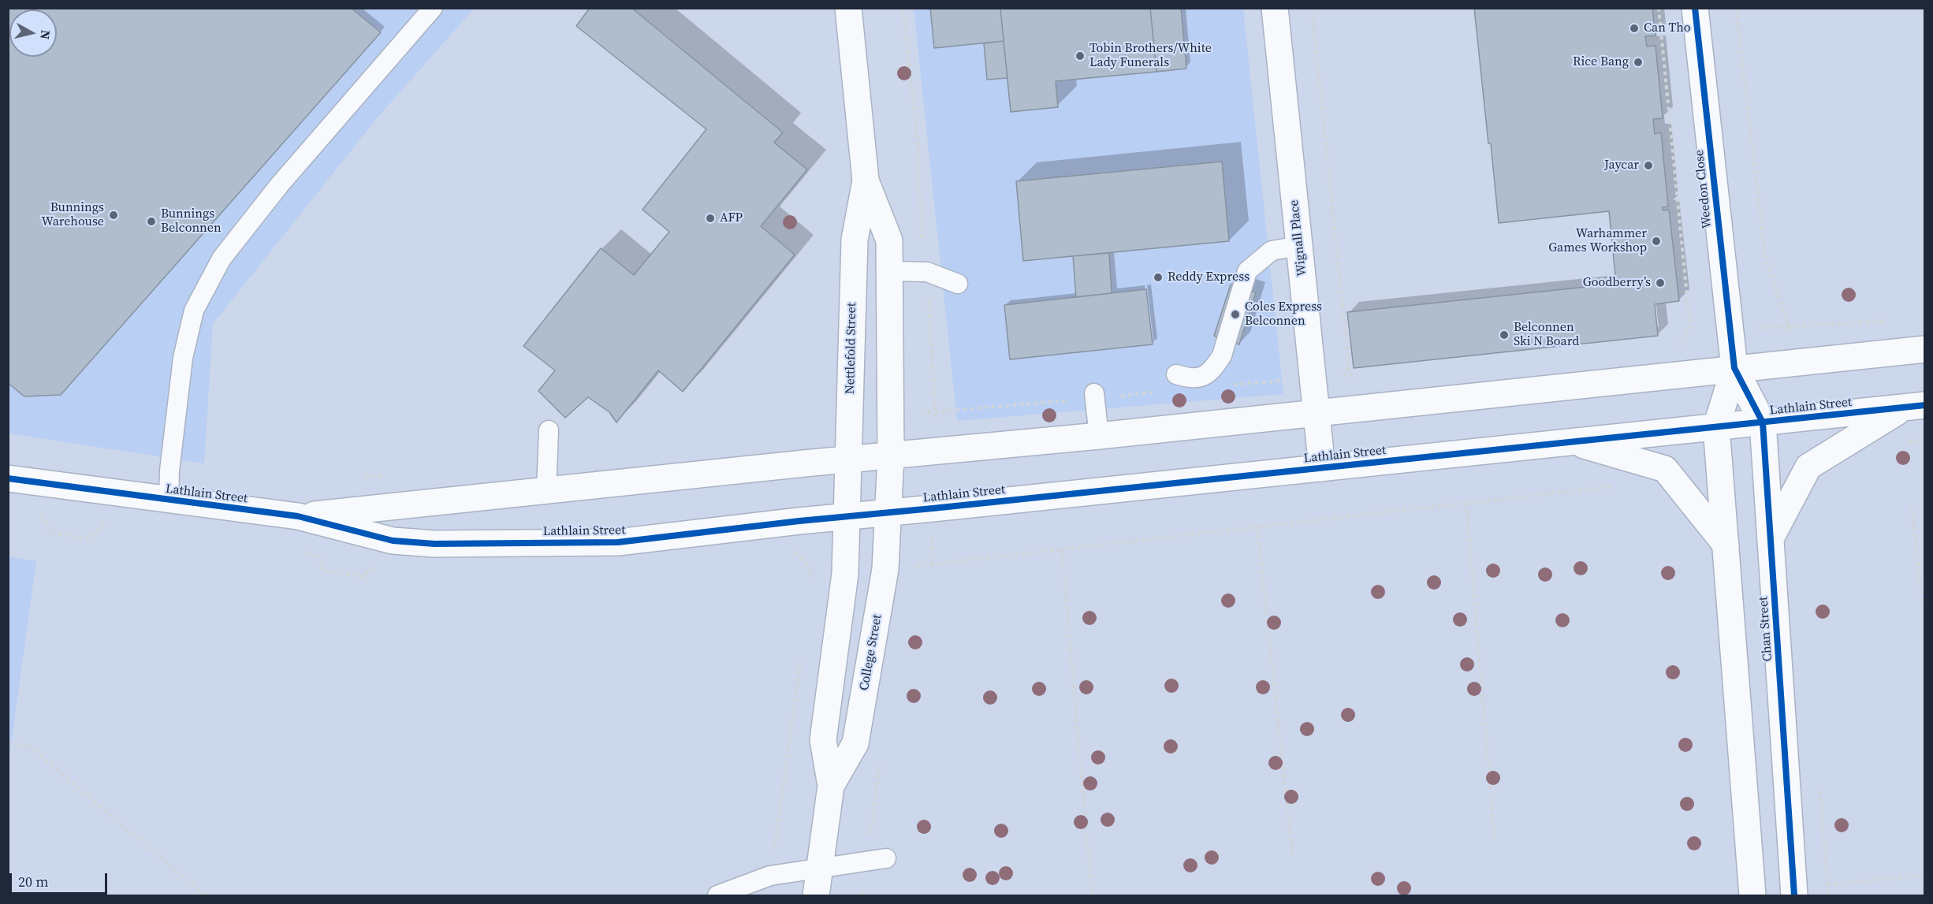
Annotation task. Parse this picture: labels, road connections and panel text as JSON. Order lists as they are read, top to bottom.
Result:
{
  "streets": {
    "street": [
      "Weedon Close",
      "Wignall Place",
      "Nettlefold Street",
      "Lathlain Street",
      "Chan Street",
      "College Street"
    ]
  },
  "crossings": [
    ["Weedon Close", "Lathlain Street"],
    ["Weedon Close", "Chan Street"],
    ["Wignall Place", "Lathlain Street"],
    ["Nettlefold Street", "Lathlain Street"],
    ["Nettlefold Street", "College Street"],
    ["Lathlain Street", "Chan Street"],
    ["Lathlain Street", "College Street"]
  ],
  "places": [
    "Can Tho",
    "Tobin Brothers/White Lady Funerals",
    "Rice Bang",
    "Jaycar",
    "Bunnings Warehouse",
    "AFP",
    "Bunnings Belconnen",
    "Warhammer Games Workshop",
    "Reddy Express",
    "Goodberry’s",
    "Coles Express Belconnen",
    "Belconnen Ski N Board"
  ],
  "scale_bar": "20 m",
  "north": "right"
}
